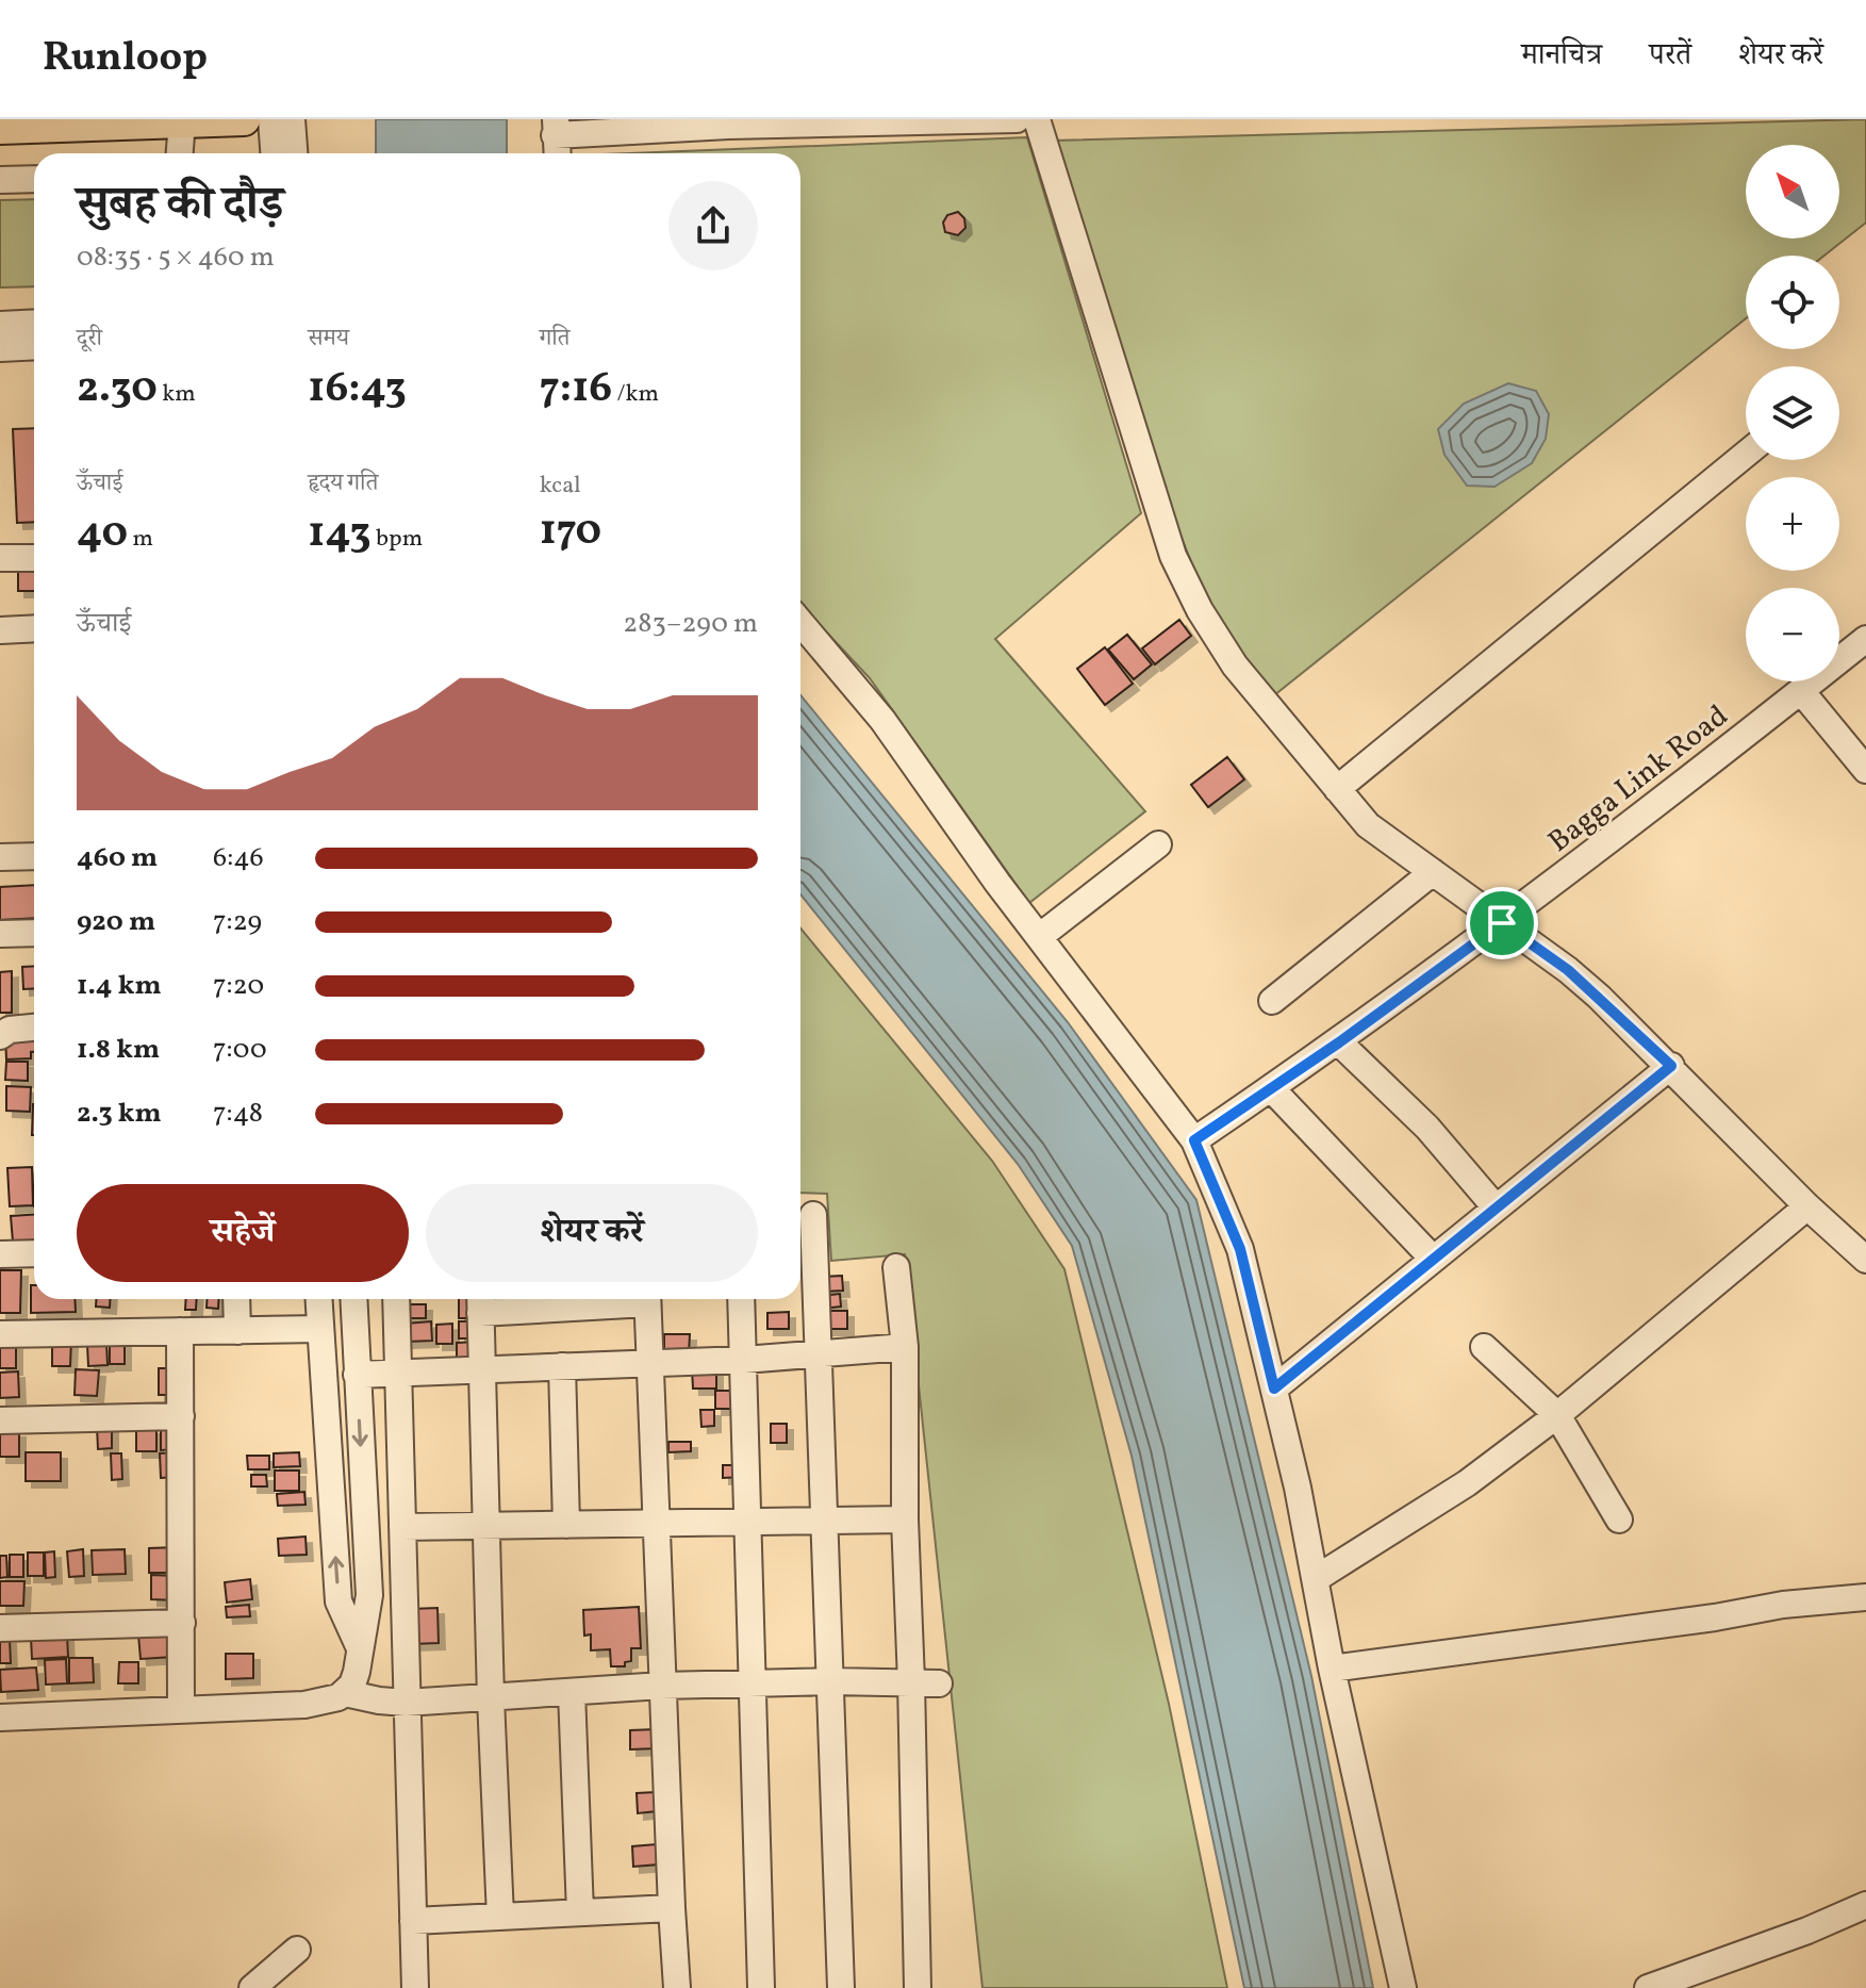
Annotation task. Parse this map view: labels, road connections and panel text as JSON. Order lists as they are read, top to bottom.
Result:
{
  "streets": {
    "street": ["Bagga Link Road"]
  },
  "north": "top left",
  "page": {
    "header": "Runloop",
    "nav": ["मानचित्र", "परतें", "शेयर करें"],
    "map_buttons": ["+", "−"],
    "heading": ["सुबह की दौड़", "08:35 · 5 × 460 m"],
    "stats": [
      ["दूरी", "2.30 km"],
      ["समय", "16:43"],
      ["गति", "7:16 /km"],
      ["ऊँचाई", "40 m"],
      ["हृदय गति", "143 bpm"],
      ["kcal", "170"]
    ],
    "chart": ["ऊँचाई", "283–290 m"],
    "list": [
      {
        "name": "460 m",
        "note": "6:46"
      },
      {
        "name": "920 m",
        "note": "7:29"
      },
      {
        "name": "1.4 km",
        "note": "7:20"
      },
      {
        "name": "1.8 km",
        "note": "7:00"
      },
      {
        "name": "2.3 km",
        "note": "7:48"
      }
    ],
    "buttons": ["सहेजें", "शेयर करें"]
  }
}
